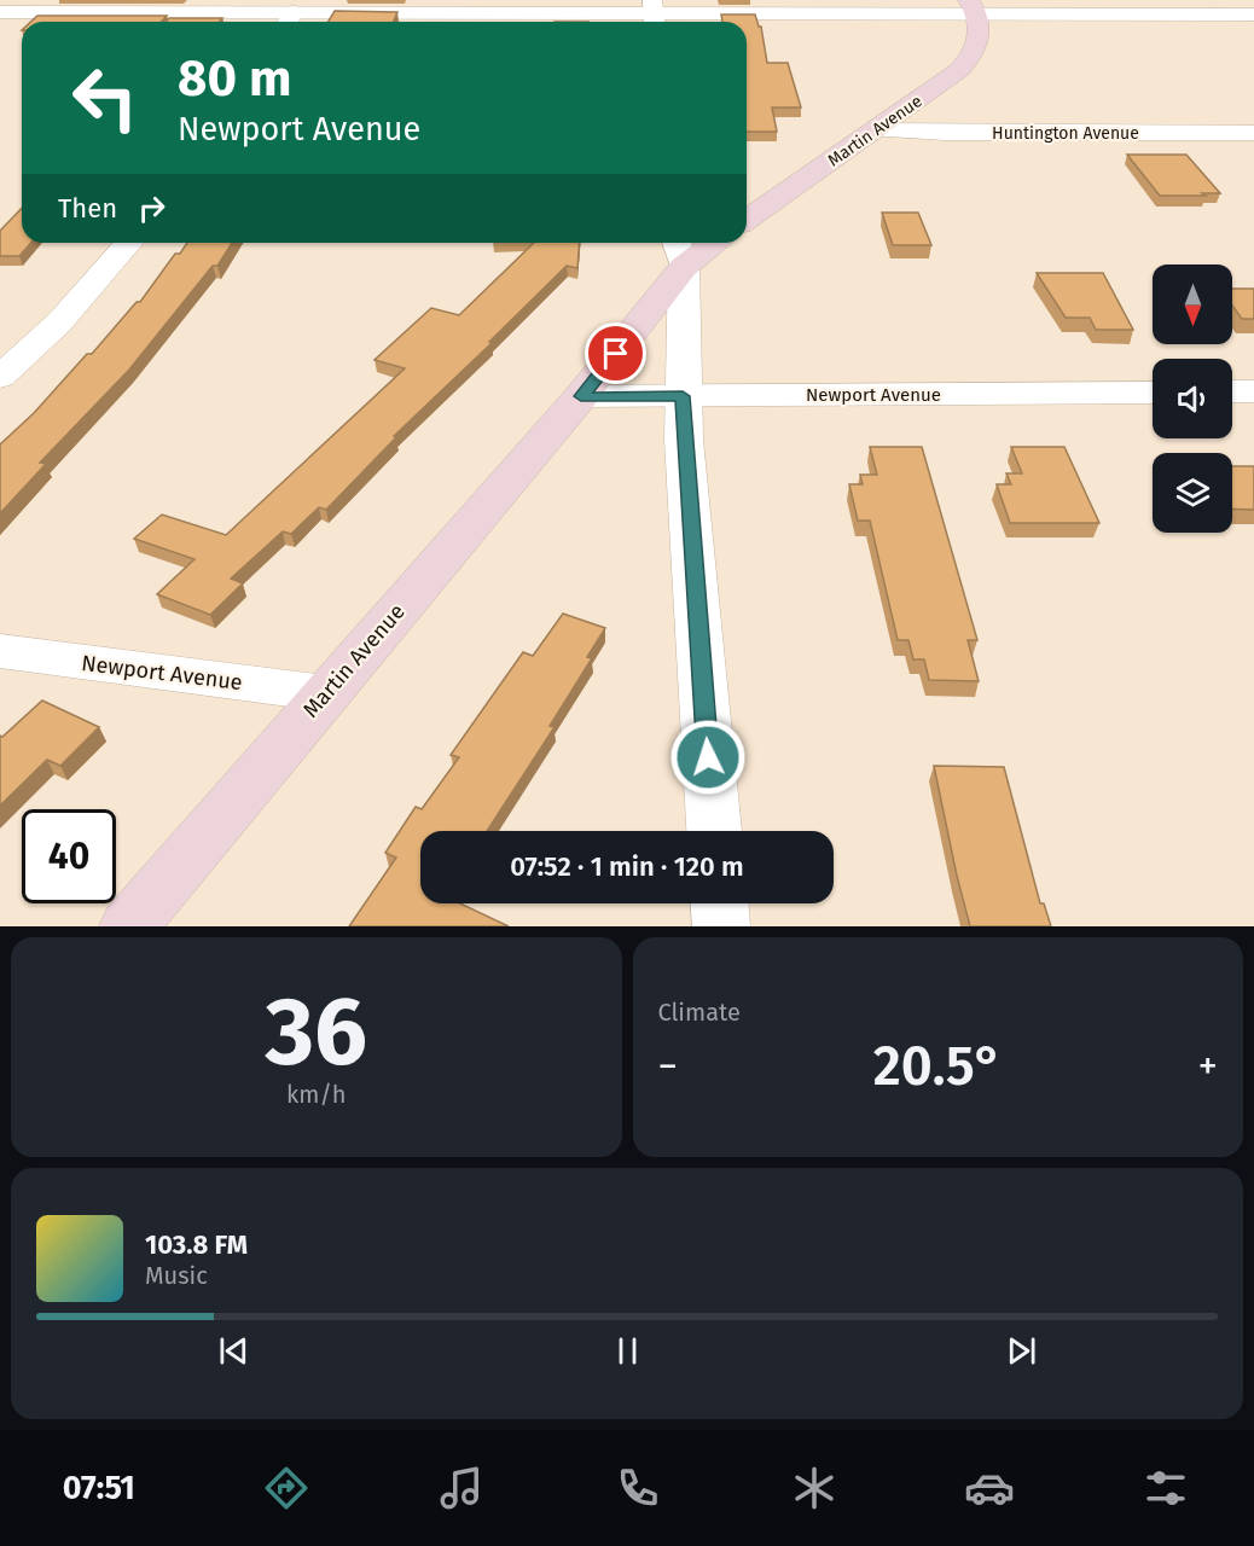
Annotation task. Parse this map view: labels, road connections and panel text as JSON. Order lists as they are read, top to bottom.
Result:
{
  "streets": {
    "main road": ["Martin Avenue"],
    "street": ["Huntington Avenue", "Newport Avenue"]
  },
  "crossings": [
    ["Martin Avenue", "Huntington Avenue"],
    ["Martin Avenue", "Newport Avenue"]
  ],
  "north": "bottom",
  "page": {
    "turn": ["80 m", "Newport Avenue"],
    "then": "Then",
    "limit": "40",
    "trip": "07:52 · 1 min · 120 m",
    "tile": [
      ["36", "km/h"],
      "Climate"
    ],
    "heat": ["−", "20.5°", "+"],
    "song": ["103.8 FM", "Music"],
    "tabs": "07:51"
  }
}
